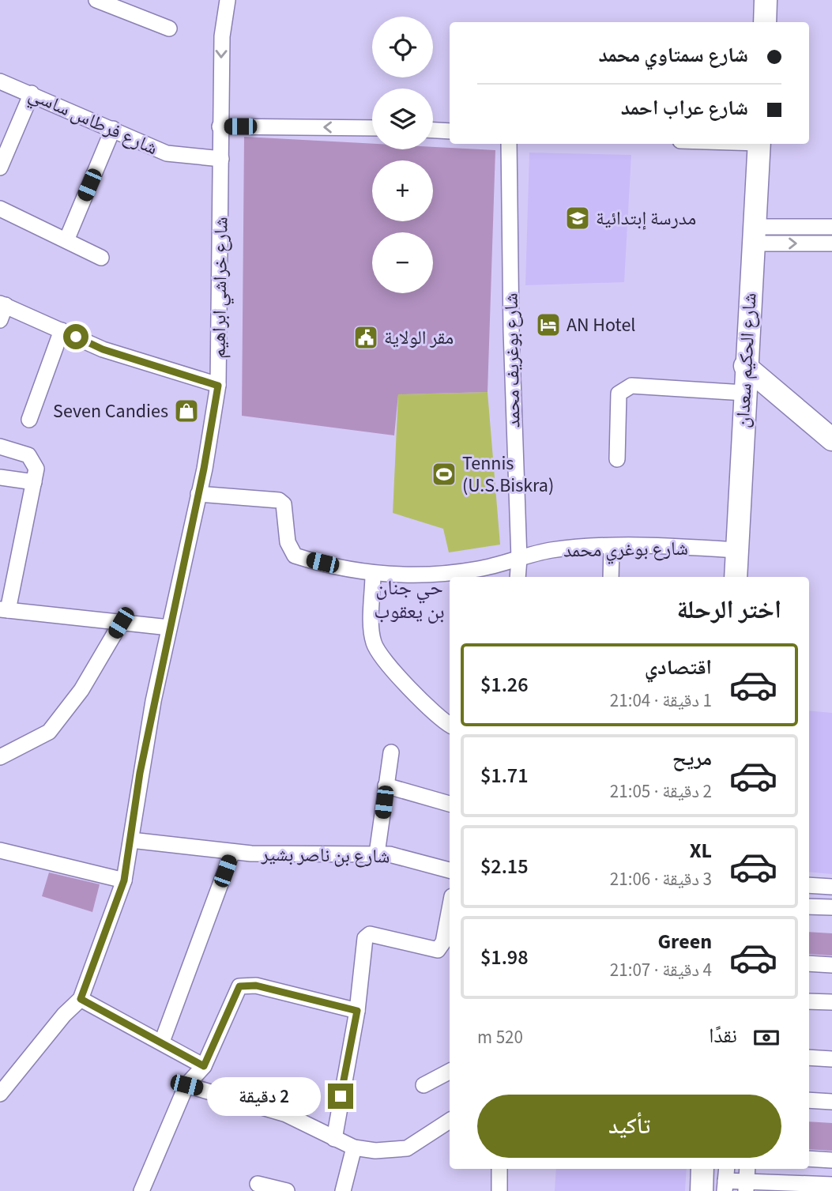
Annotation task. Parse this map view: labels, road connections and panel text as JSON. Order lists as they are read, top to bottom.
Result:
{
  "streets": {
    "street": [
      "شارع فرطاس ساسي",
      "شارع خراشي ابراهيم",
      "شارع بوغريف محمد",
      "شارع الحكيم سعدان",
      "شارع بوغري محمد",
      "شارع بن ناصر بشير"
    ]
  },
  "crossings": [
    ["شارع فرطاس ساسي", "شارع خراشي ابراهيم"],
    ["شارع خراشي ابراهيم", "شارع بوغري محمد"],
    ["شارع خراشي ابراهيم", "شارع بن ناصر بشير"],
    ["شارع بوغريف محمد", "شارع بوغري محمد"],
    ["شارع الحكيم سعدان", "شارع بوغري محمد"]
  ],
  "districts": ["حي جنان بن يعقوب"],
  "places": {
    "school or university": ["مدرسة إبتدائية"],
    "hotel": ["AN Hotel"],
    "public building": ["مقر الولاية"],
    "shop": ["Seven Candies"],
    "sports": ["Tennis (U.S.Biskra)"]
  },
  "page": {
    "map_buttons": ["+", "−"],
    "banner": ["شارع سمتاوي محمد", "شارع عراب احمد"],
    "heading": "اختر الرحلة",
    "list": [
      {
        "name": "اقتصادي",
        "note": "1 دقيقة · 21:04",
        "value": "$1.26"
      },
      {
        "name": "مريح",
        "note": "2 دقيقة · 21:05",
        "value": "$1.71"
      },
      {
        "name": "XL",
        "note": "3 دقيقة · 21:06",
        "value": "$2.15"
      },
      {
        "name": "Green",
        "note": "4 دقيقة · 21:07",
        "value": "$1.98"
      }
    ],
    "pay": ["نقدًا", "520 m"],
    "bubble": "2 دقيقة",
    "buttons": "تأكيد"
  }
}
